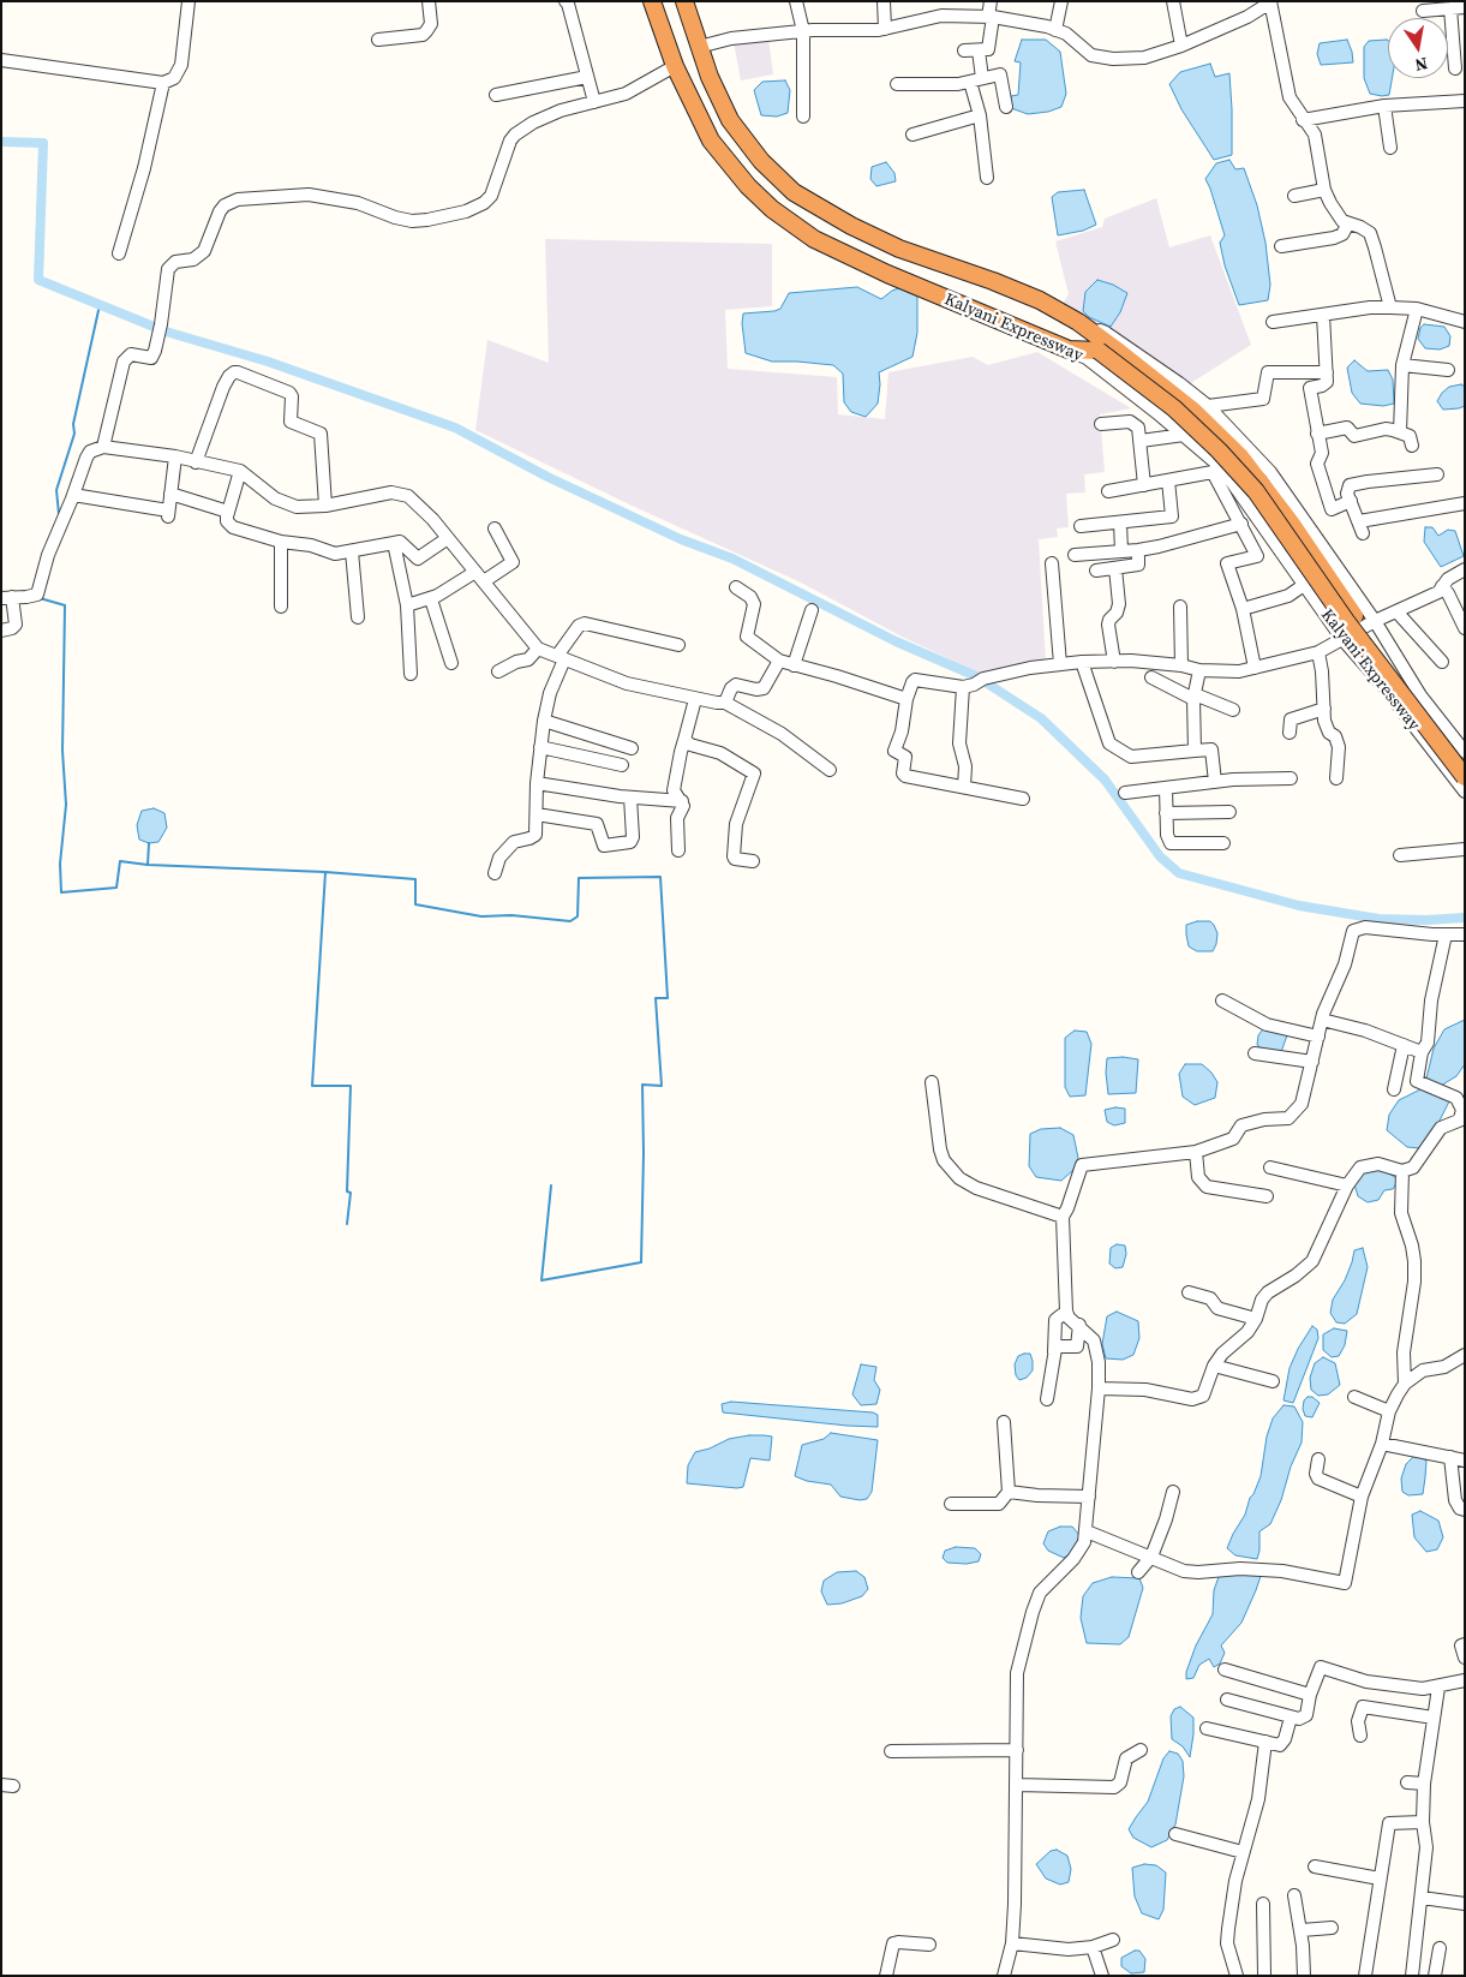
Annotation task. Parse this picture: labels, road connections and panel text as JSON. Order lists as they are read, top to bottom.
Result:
{
  "streets": {
    "highway": ["Kalyani Expressway"]
  },
  "north": "bottom"
}
